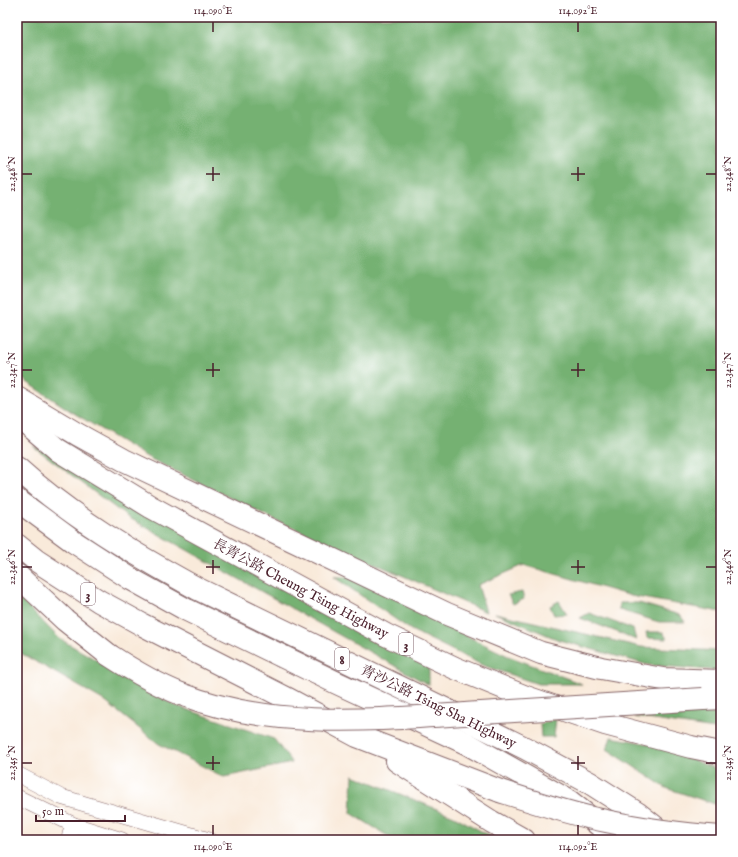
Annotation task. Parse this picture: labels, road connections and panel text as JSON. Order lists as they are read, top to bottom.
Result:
{
  "streets": {
    "highway": [
      "長青公路 Cheung Tsing Highway",
      "3",
      "8",
      "青沙公路 Tsing Sha Highway"
    ]
  },
  "scale_bar": "50 m",
  "coordinates": [
    "114.090°E",
    "114.092°E",
    "22.348°N",
    "22.347°N",
    "22.346°N",
    "22.345°N"
  ]
}
